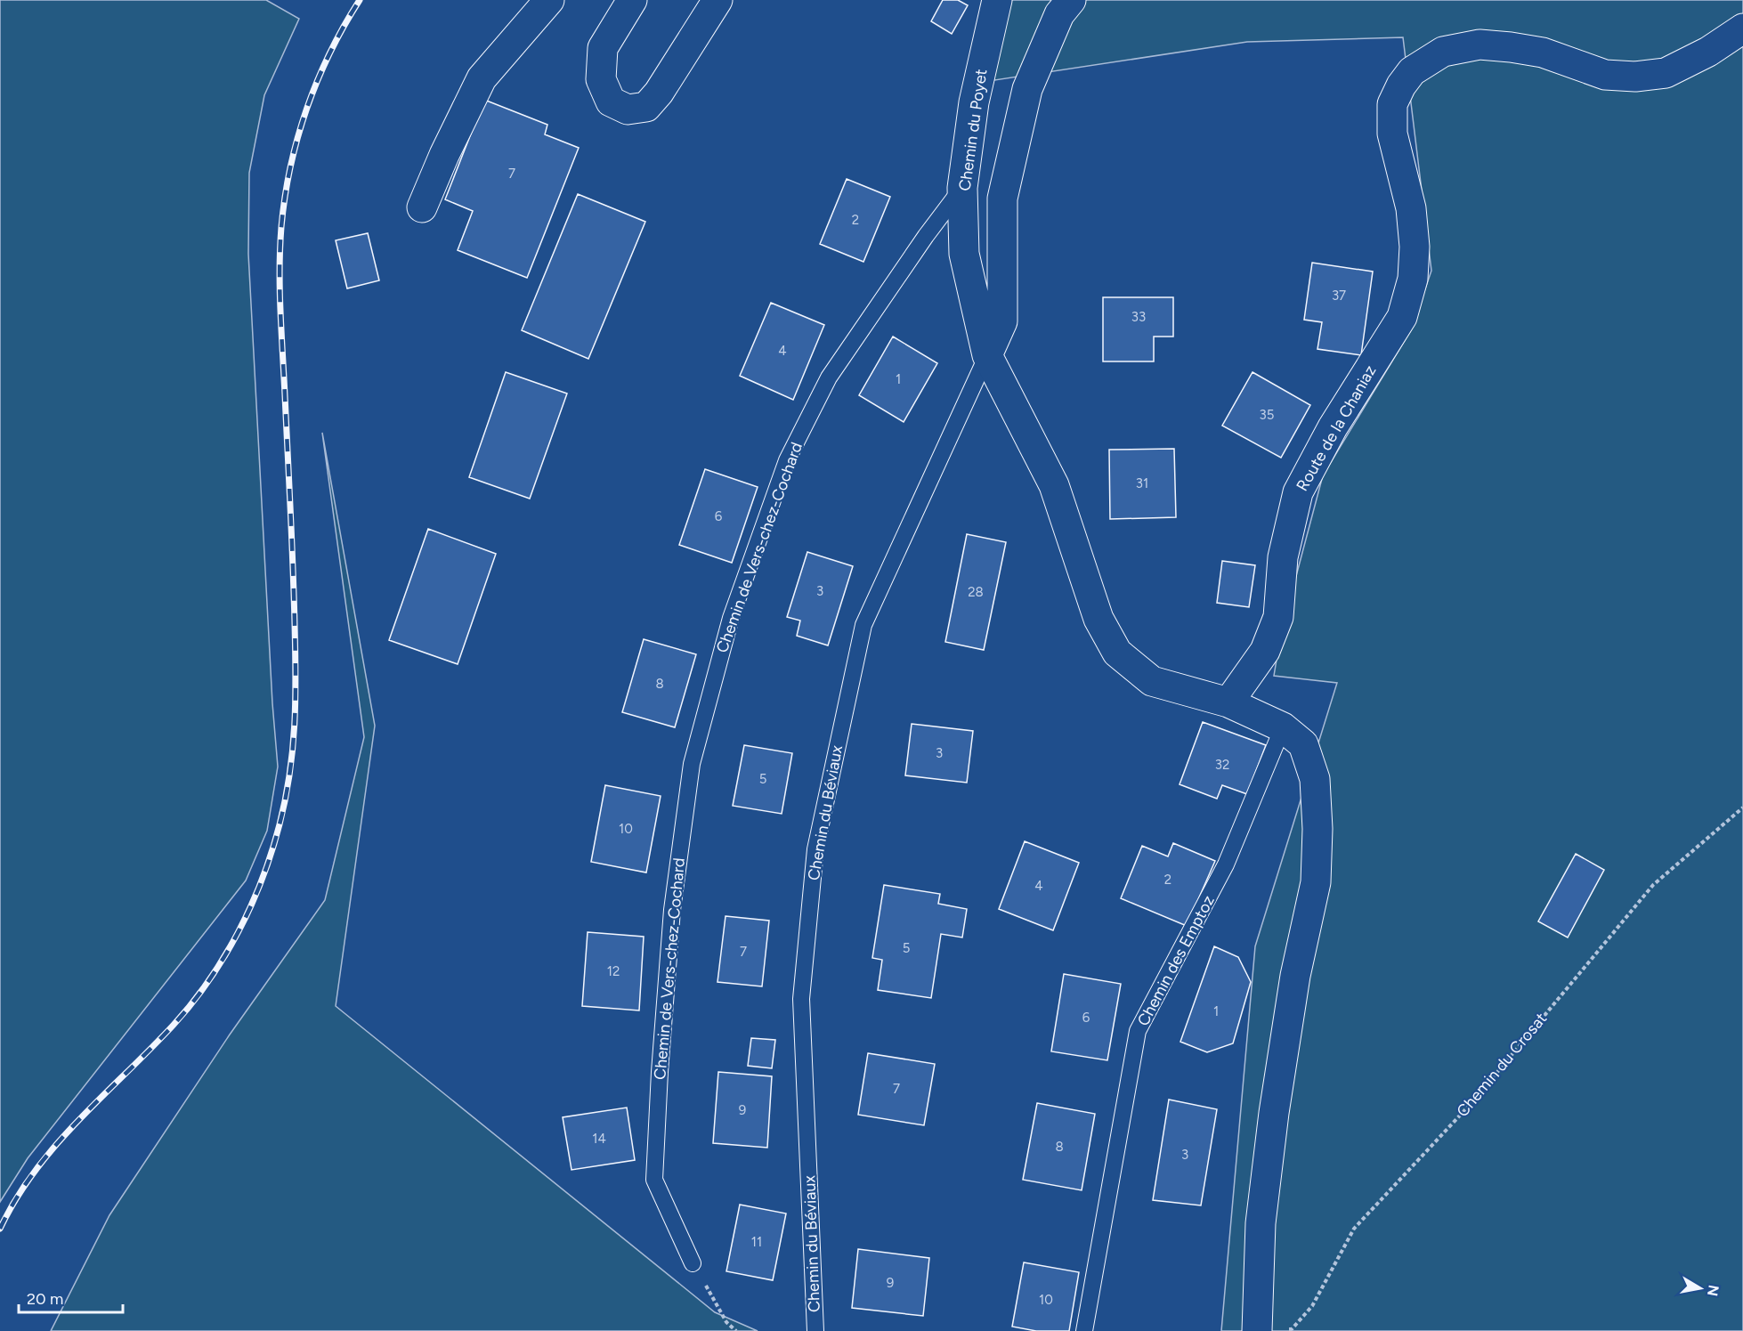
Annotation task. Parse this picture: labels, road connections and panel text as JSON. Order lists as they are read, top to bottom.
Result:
{
  "streets": {
    "street": ["Chemin du Poyet", "Route de la Chaniaz"],
    "lane": ["Chemin de Vers-chez-Cochard", "Chemin du Béviaux", "Chemin des Emptoz"],
    "path": ["Chemin du Crosat"]
  },
  "crossings": [
    ["Chemin du Poyet", "Chemin de Vers-chez-Cochard"],
    ["Chemin du Poyet", "Chemin du Béviaux"]
  ],
  "house_numbers": [
    "7",
    "2",
    "37",
    "33",
    "4",
    "1",
    "35",
    "31",
    "6",
    "3",
    "28",
    "8",
    "3",
    "32",
    "5",
    "10",
    "2",
    "4",
    "5",
    "7",
    "12",
    "1",
    "6",
    "7",
    "9",
    "14",
    "8",
    "3",
    "11",
    "9",
    "10"
  ],
  "scale_bar": "20 m",
  "north": "right"
}
